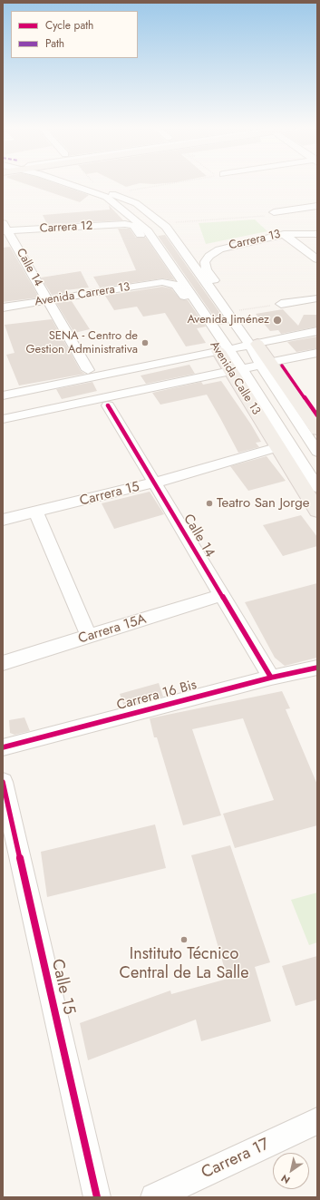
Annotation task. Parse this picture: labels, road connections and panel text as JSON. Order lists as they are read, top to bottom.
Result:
{
  "streets": {
    "main road": ["Avenida Calle 13"],
    "street": [
      "Carrera 12",
      "Carrera 13",
      "Calle 14",
      "Avenida Carrera 13",
      "Carrera 15",
      "Carrera 15A",
      "Carrera 16 Bis",
      "Calle 15",
      "Carrera 17"
    ]
  },
  "crossings": [
    ["Carrera 12", "Calle 14"],
    ["Calle 14", "Avenida Carrera 13"],
    ["Calle 14", "Carrera 15"],
    ["Calle 14", "Carrera 15A"],
    ["Calle 14", "Carrera 16 Bis"],
    ["Avenida Carrera 13", "Avenida Calle 13"],
    ["Avenida Calle 13", "Carrera 15"]
  ],
  "places": [
    "Avenida Jiménez",
    "SENA - Centro de Gestion Administrativa",
    "Teatro San Jorge",
    "Instituto Técnico Central de La Salle"
  ],
  "legend": ["Cycle path", "Path"],
  "north": "bottom left"
}
